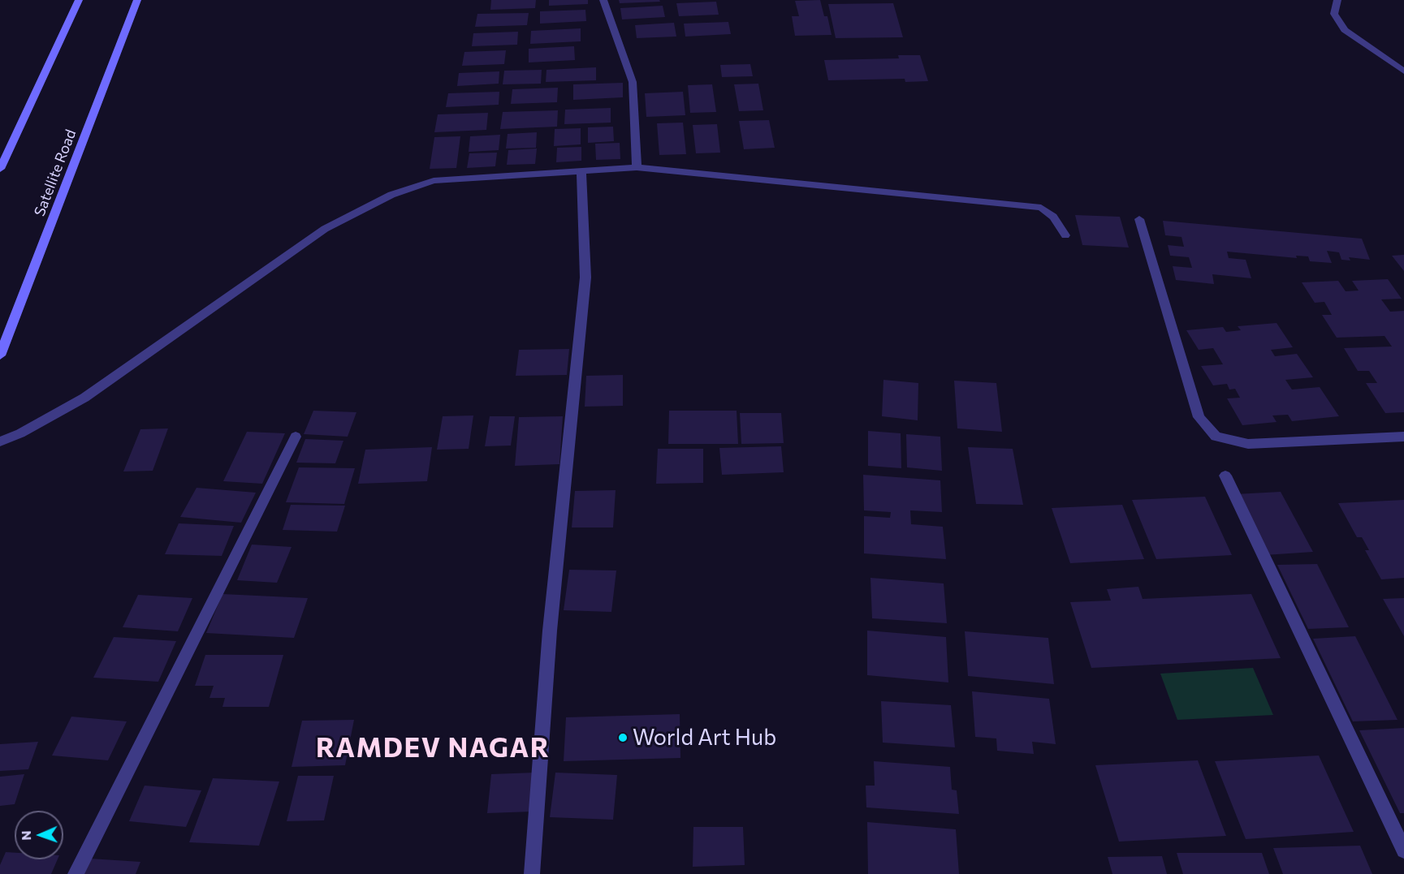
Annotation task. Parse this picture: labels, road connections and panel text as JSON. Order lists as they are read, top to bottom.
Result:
{
  "streets": {
    "main road": ["Satellite Road"]
  },
  "districts": ["RAMDEV NAGAR"],
  "places": ["World Art Hub"],
  "north": "left"
}
